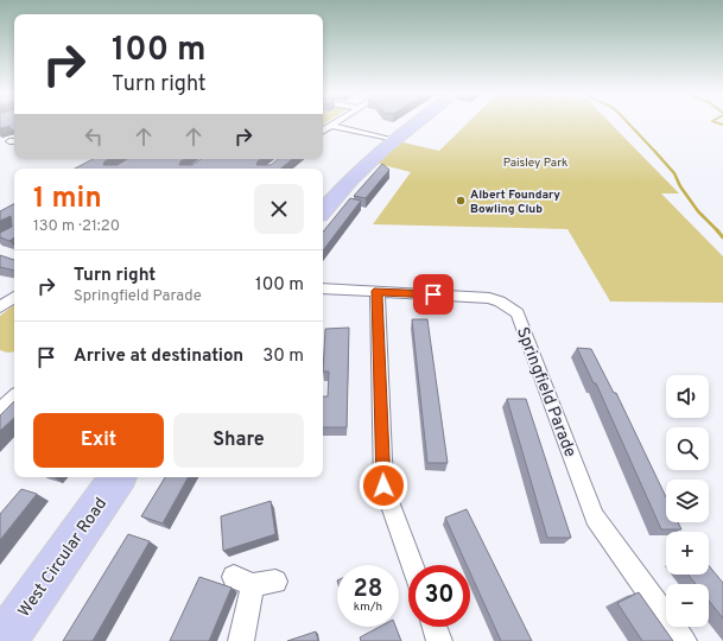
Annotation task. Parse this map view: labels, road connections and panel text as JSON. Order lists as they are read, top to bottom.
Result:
{
  "streets": {
    "highway": ["West Circular Road"],
    "street": ["Springfield Parade"]
  },
  "parks": ["Paisley Park"],
  "places": ["Albert Foundary Bowling Club"],
  "page": {
    "turn": ["100 m", "Turn right"],
    "heading": ["1 min", "130 m · 21:20"],
    "list": [
      {
        "name": "Turn right",
        "note": "Springfield Parade",
        "value": "100 m"
      },
      {
        "name": "Arrive at destination",
        "value": "30 m"
      }
    ],
    "map_buttons": ["+", "−"],
    "buttons": ["Exit", "Share"],
    "speed": "28 km/h",
    "limit": "30"
  }
}
